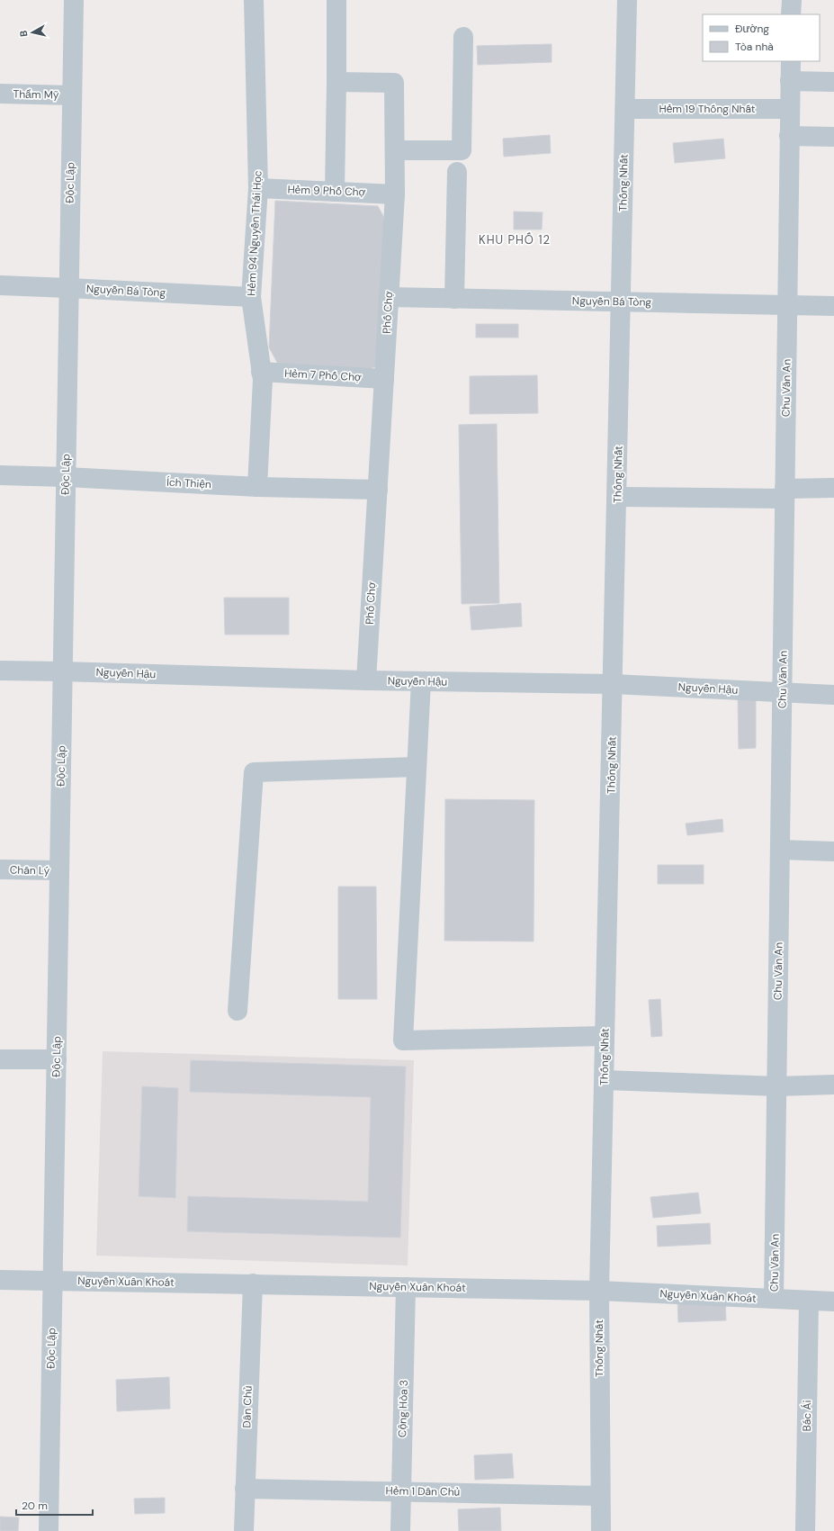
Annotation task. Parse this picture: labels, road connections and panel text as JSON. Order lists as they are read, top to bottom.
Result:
{
  "streets": {
    "street": [
      "Thẩm Mỹ",
      "Hẻm 19 Thống Nhất",
      "Độc Lập",
      "Thống Nhất",
      "Hẻm 9 Phố Chợ",
      "Hẻm 94 Nguyễn Thái Học",
      "Nguyễn Bá Tòng",
      "Phố Chợ",
      "Hẻm 7 Phố Chợ",
      "Chu Văn An",
      "Ích Thiện",
      "Nguyễn Hậu",
      "Chân Lý",
      "Nguyễn Xuân Khoát",
      "Dân Chủ",
      "Cộng Hòa 3",
      "Bác Ái",
      "Hẻm 1 Dân Chủ"
    ]
  },
  "crossings": [
    ["Thẩm Mỹ", "Độc Lập"],
    ["Hẻm 19 Thống Nhất", "Thống Nhất"],
    ["Hẻm 19 Thống Nhất", "Chu Văn An"],
    ["Độc Lập", "Nguyễn Bá Tòng"],
    ["Độc Lập", "Ích Thiện"],
    ["Độc Lập", "Nguyễn Hậu"],
    ["Độc Lập", "Chân Lý"],
    ["Độc Lập", "Nguyễn Xuân Khoát"],
    ["Thống Nhất", "Nguyễn Bá Tòng"],
    ["Thống Nhất", "Nguyễn Hậu"],
    ["Thống Nhất", "Nguyễn Xuân Khoát"],
    ["Thống Nhất", "Hẻm 1 Dân Chủ"],
    ["Hẻm 9 Phố Chợ", "Hẻm 94 Nguyễn Thái Học"],
    ["Hẻm 9 Phố Chợ", "Phố Chợ"],
    ["Hẻm 94 Nguyễn Thái Học", "Nguyễn Bá Tòng"],
    ["Hẻm 94 Nguyễn Thái Học", "Hẻm 7 Phố Chợ"],
    ["Hẻm 94 Nguyễn Thái Học", "Ích Thiện"],
    ["Nguyễn Bá Tòng", "Phố Chợ"],
    ["Nguyễn Bá Tòng", "Chu Văn An"],
    ["Phố Chợ", "Hẻm 7 Phố Chợ"],
    ["Phố Chợ", "Ích Thiện"],
    ["Phố Chợ", "Nguyễn Hậu"],
    ["Chu Văn An", "Nguyễn Hậu"],
    ["Chu Văn An", "Nguyễn Xuân Khoát"],
    ["Nguyễn Xuân Khoát", "Dân Chủ"],
    ["Nguyễn Xuân Khoát", "Cộng Hòa 3"],
    ["Nguyễn Xuân Khoát", "Bác Ái"],
    ["Dân Chủ", "Hẻm 1 Dân Chủ"],
    ["Cộng Hòa 3", "Hẻm 1 Dân Chủ"]
  ],
  "districts": ["KHU PHỐ 12"],
  "legend": ["Đường", "Tòa nhà"],
  "scale_bar": "20 m",
  "north": "left"
}
